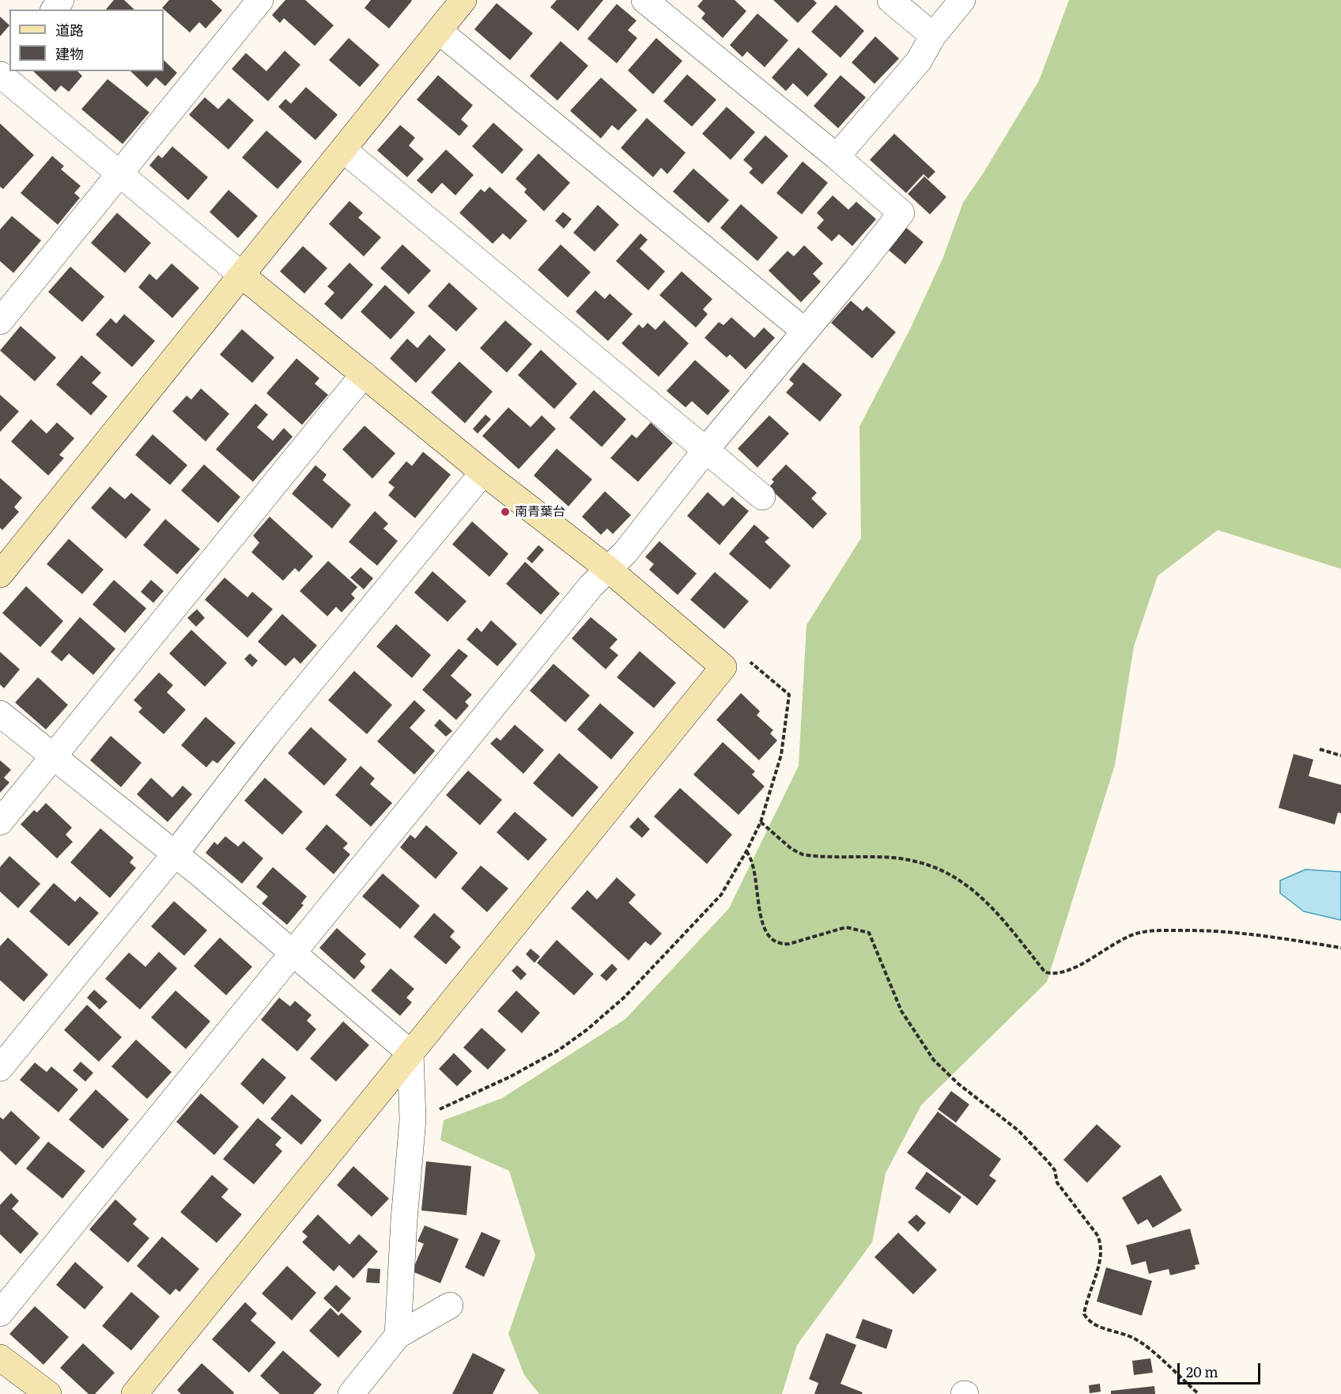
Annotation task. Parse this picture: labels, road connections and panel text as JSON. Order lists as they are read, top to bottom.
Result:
{
  "places": ["南青葉台"],
  "legend": ["道路", "建物"],
  "scale_bar": "20 m"
}
